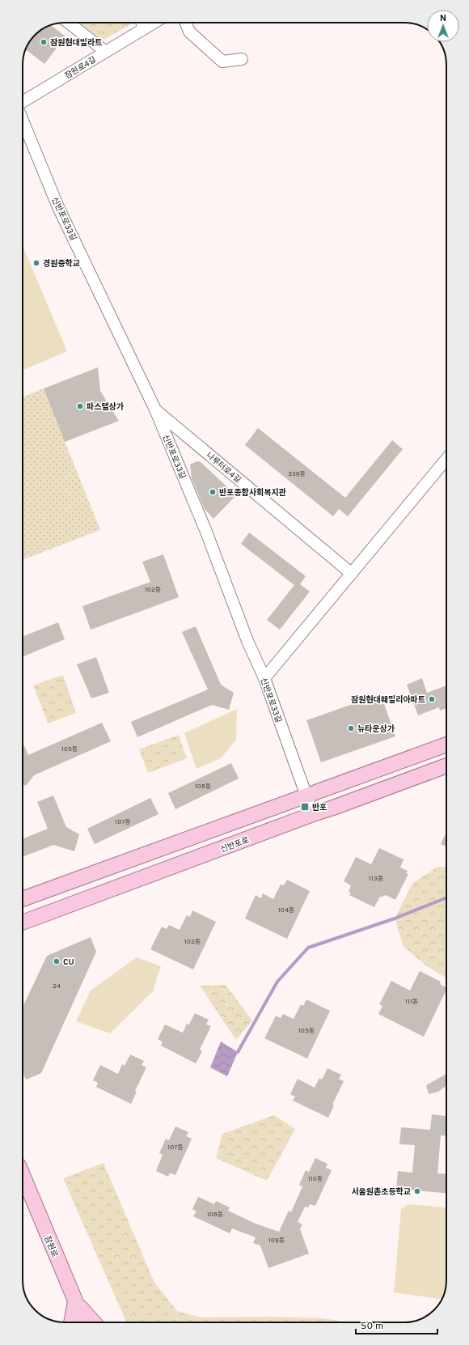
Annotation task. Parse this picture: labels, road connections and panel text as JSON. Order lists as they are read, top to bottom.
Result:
{
  "streets": {
    "main road": ["신반포로", "잠원로"],
    "street": ["잠원로4길", "신반포로33길", "나루터로4길"]
  },
  "crossings": [
    ["신반포로33길", "나루터로4길"],
    ["신반포로33길", "신반포로"]
  ],
  "places": {
    "other": [
      "잠원현대빌라트",
      "경원중학교",
      "파스텔상가",
      "반포종합사회복지관",
      "잠원현대훼밀리아파트",
      "뉴타운상가",
      "CU",
      "서울원촌초등학교"
    ],
    "transit": ["반포"]
  },
  "house_numbers": [
    "339동",
    "102동",
    "105동",
    "108동",
    "107동",
    "113동",
    "104동",
    "102동",
    "24",
    "111동",
    "105동",
    "107동",
    "110동",
    "108동",
    "109동"
  ],
  "scale_bar": "50 m",
  "north": "top"
}
